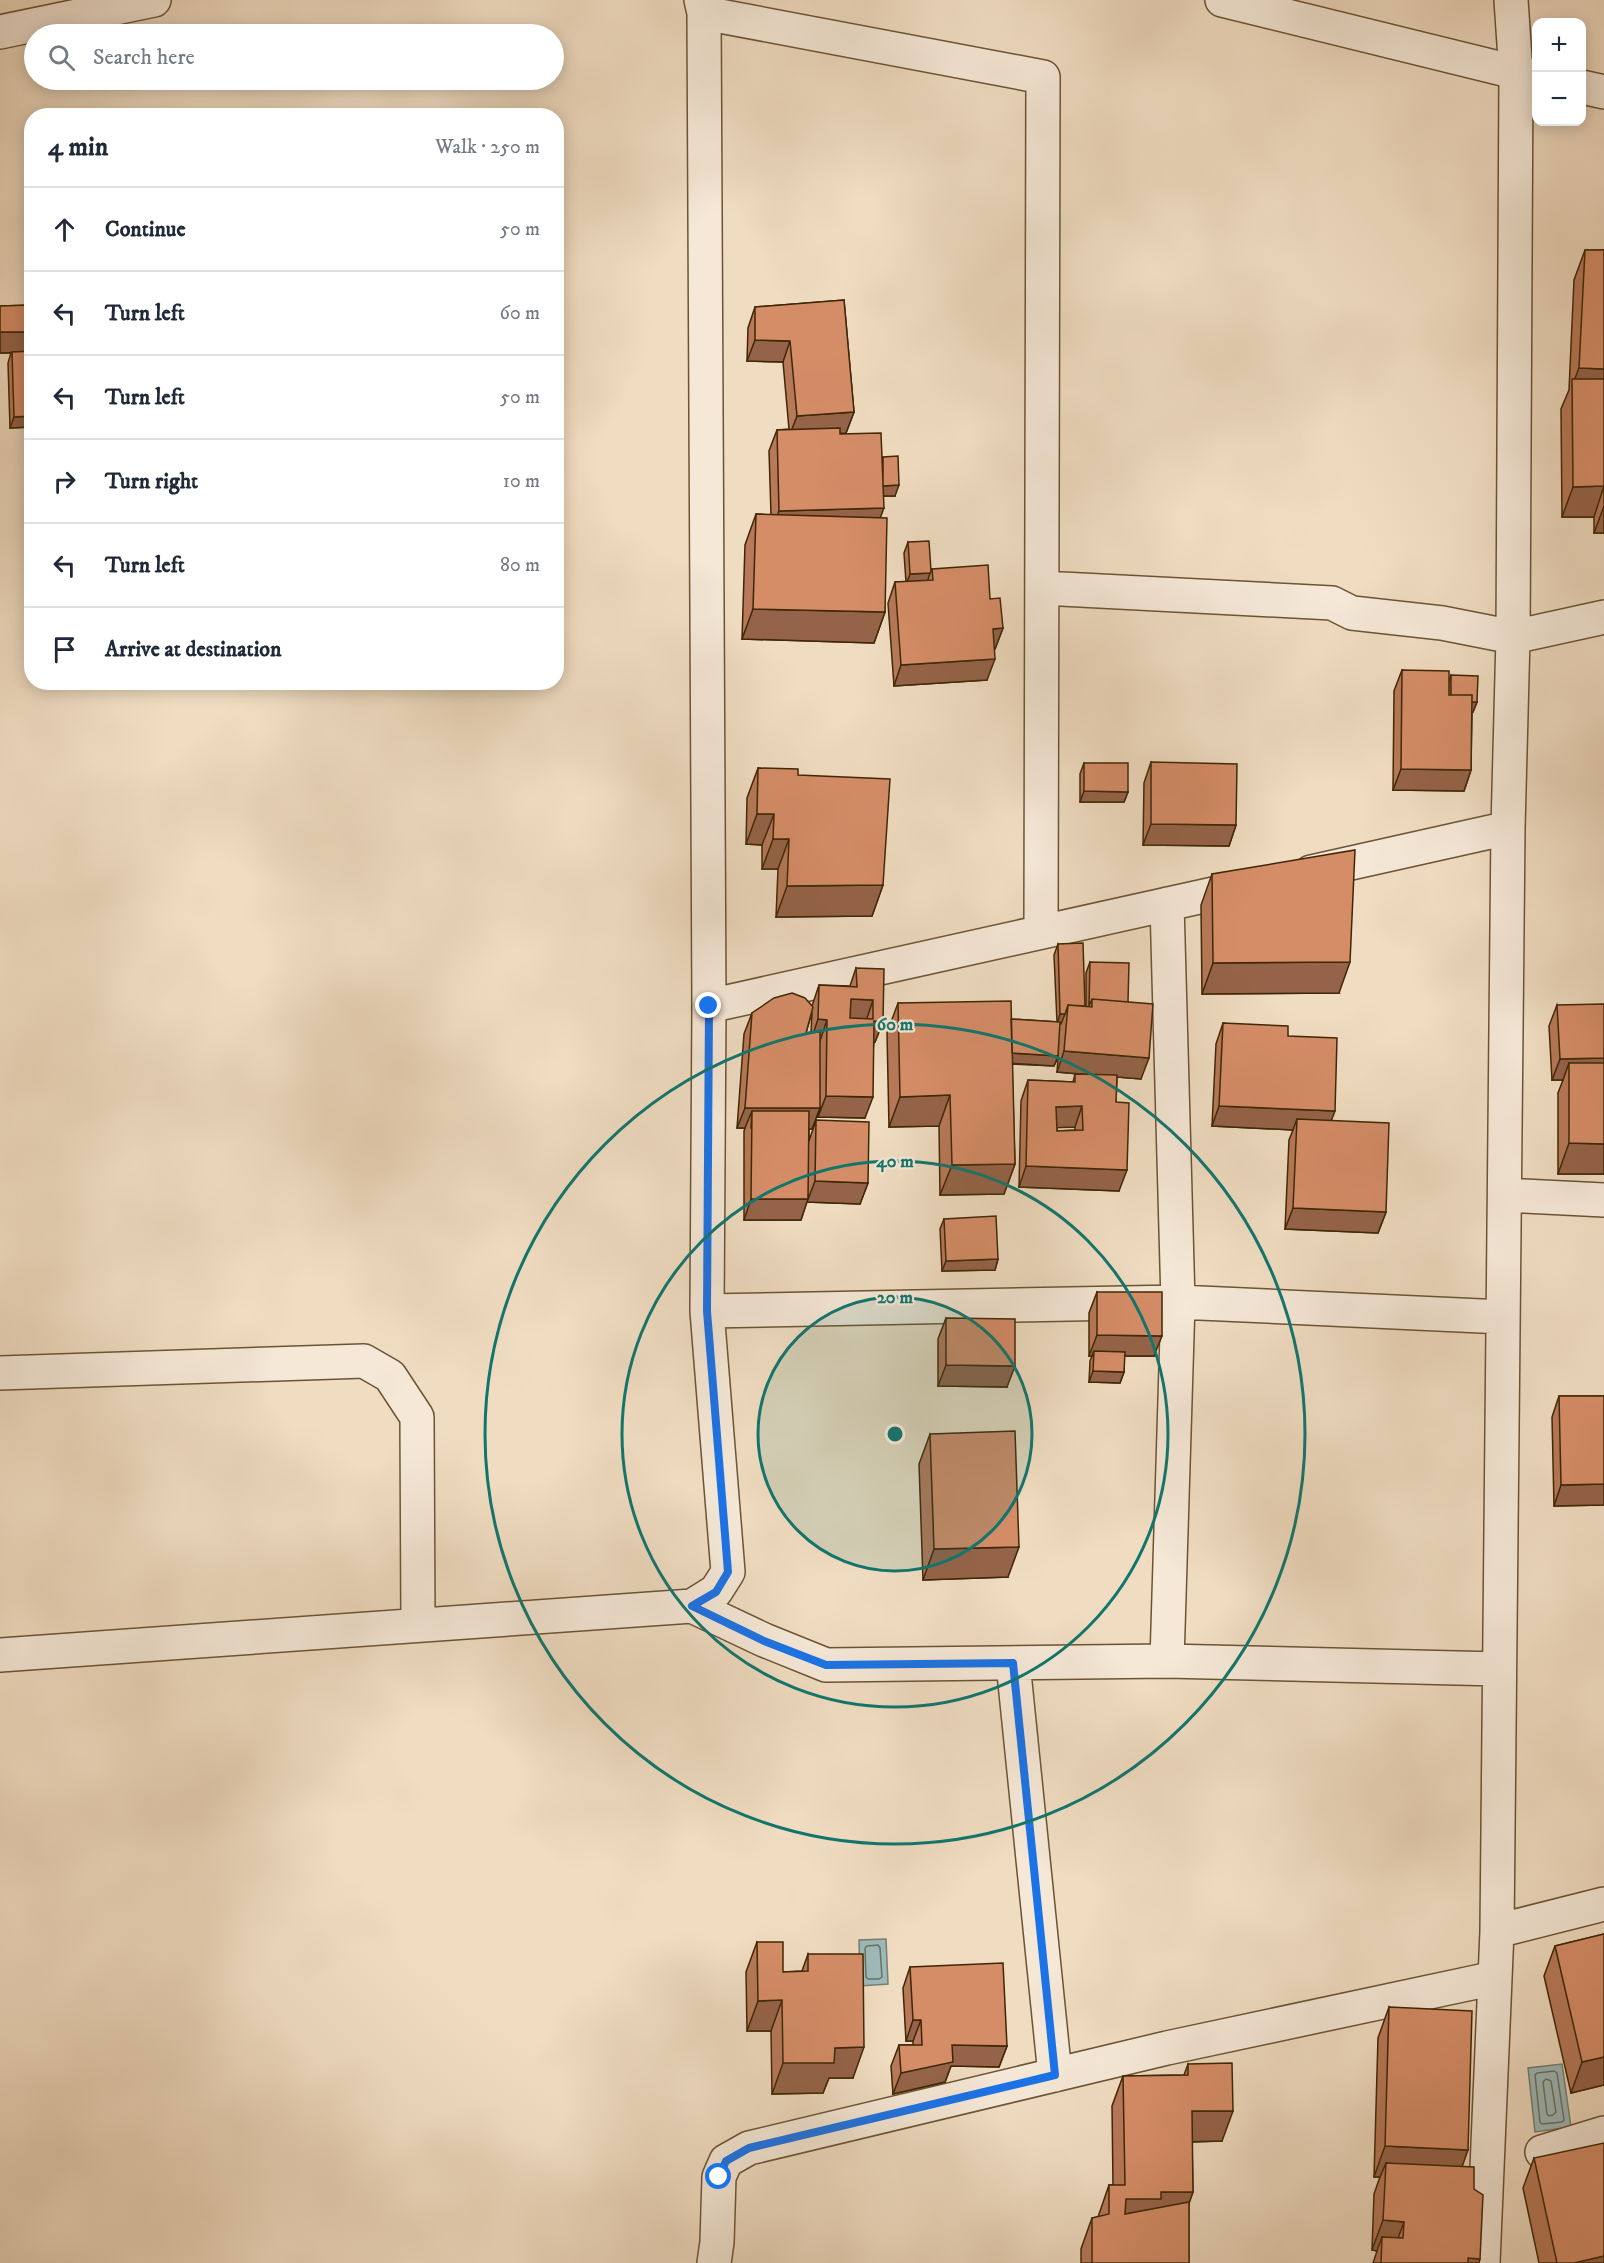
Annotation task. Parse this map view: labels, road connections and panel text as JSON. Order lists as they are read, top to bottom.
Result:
{
  "page": {
    "map_buttons": ["+", "−"],
    "search": "Search here",
    "heading": ["4 min", "Walk · 250 m"],
    "list": [
      ["Continue", "50 m"],
      ["Turn left", "60 m"],
      ["Turn left", "50 m"],
      ["Turn right", "10 m"],
      ["Turn left", "80 m"],
      "Arrive at destination"
    ]
  },
  "rings": ["60 m", "40 m", "20 m"]
}
